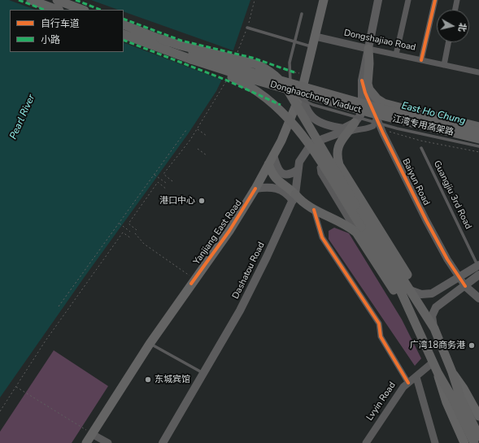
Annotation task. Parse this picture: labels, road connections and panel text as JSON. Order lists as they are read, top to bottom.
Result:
{
  "streets": {
    "highway": ["Donghaochong Viaduct"],
    "main road": ["Baiyun Road", "Yanjiang East Road", "Dashatou Road"],
    "street": ["Dongshajiao Road", "Lvyin Road"],
    "lane": ["江湾专用高架路", "Guangjiu 3rd Road"]
  },
  "crossings": [
    ["Dongshajiao Road", "Yanjiang East Road"]
  ],
  "water": ["East Ho Chung", "Pearl River"],
  "places": ["港口中心", "广湾18商务港", "东城宾馆"],
  "legend": ["自行车道", "小路"],
  "north": "right"
}
